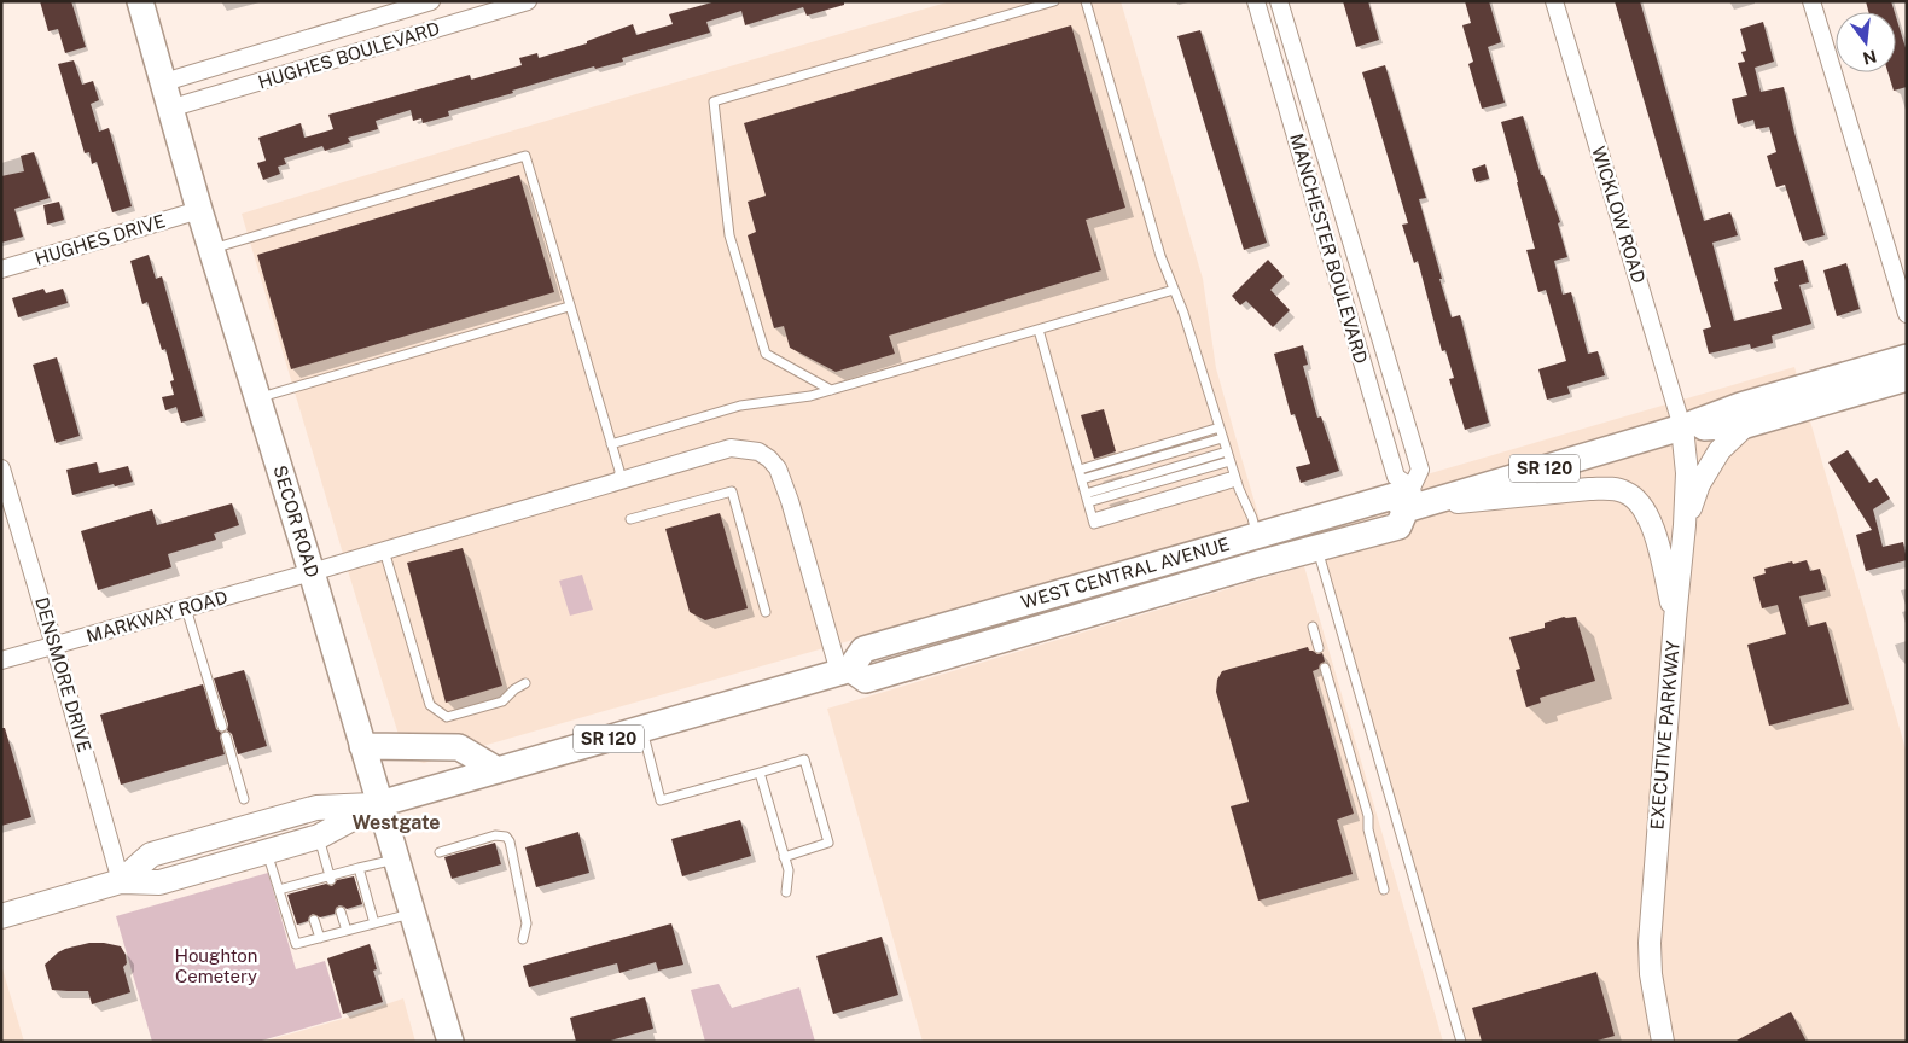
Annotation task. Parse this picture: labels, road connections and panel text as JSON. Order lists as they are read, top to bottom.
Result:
{
  "streets": {
    "main road": ["SR 120", "SECOR ROAD", "WEST CENTRAL AVENUE"],
    "street": [
      "HUGHES BOULEVARD",
      "WICKLOW ROAD",
      "HUGHES DRIVE",
      "MANCHESTER BOULEVARD",
      "MARKWAY ROAD",
      "DENSMORE DRIVE",
      "EXECUTIVE PARKWAY"
    ]
  },
  "crossings": [
    ["HUGHES BOULEVARD", "SECOR ROAD"],
    ["WICKLOW ROAD", "SR 120"],
    ["WICKLOW ROAD", "EXECUTIVE PARKWAY"],
    ["HUGHES DRIVE", "SECOR ROAD"],
    ["MANCHESTER BOULEVARD", "SR 120"],
    ["MANCHESTER BOULEVARD", "WEST CENTRAL AVENUE"],
    ["SR 120", "SECOR ROAD"],
    ["SR 120", "WEST CENTRAL AVENUE"],
    ["SR 120", "MARKWAY ROAD"],
    ["SR 120", "DENSMORE DRIVE"],
    ["SR 120", "EXECUTIVE PARKWAY"],
    ["SECOR ROAD", "MARKWAY ROAD"],
    ["WEST CENTRAL AVENUE", "MARKWAY ROAD"],
    ["MARKWAY ROAD", "DENSMORE DRIVE"]
  ],
  "districts": ["Westgate"],
  "parks": ["Houghton Cemetery"],
  "north": "bottom"
}
